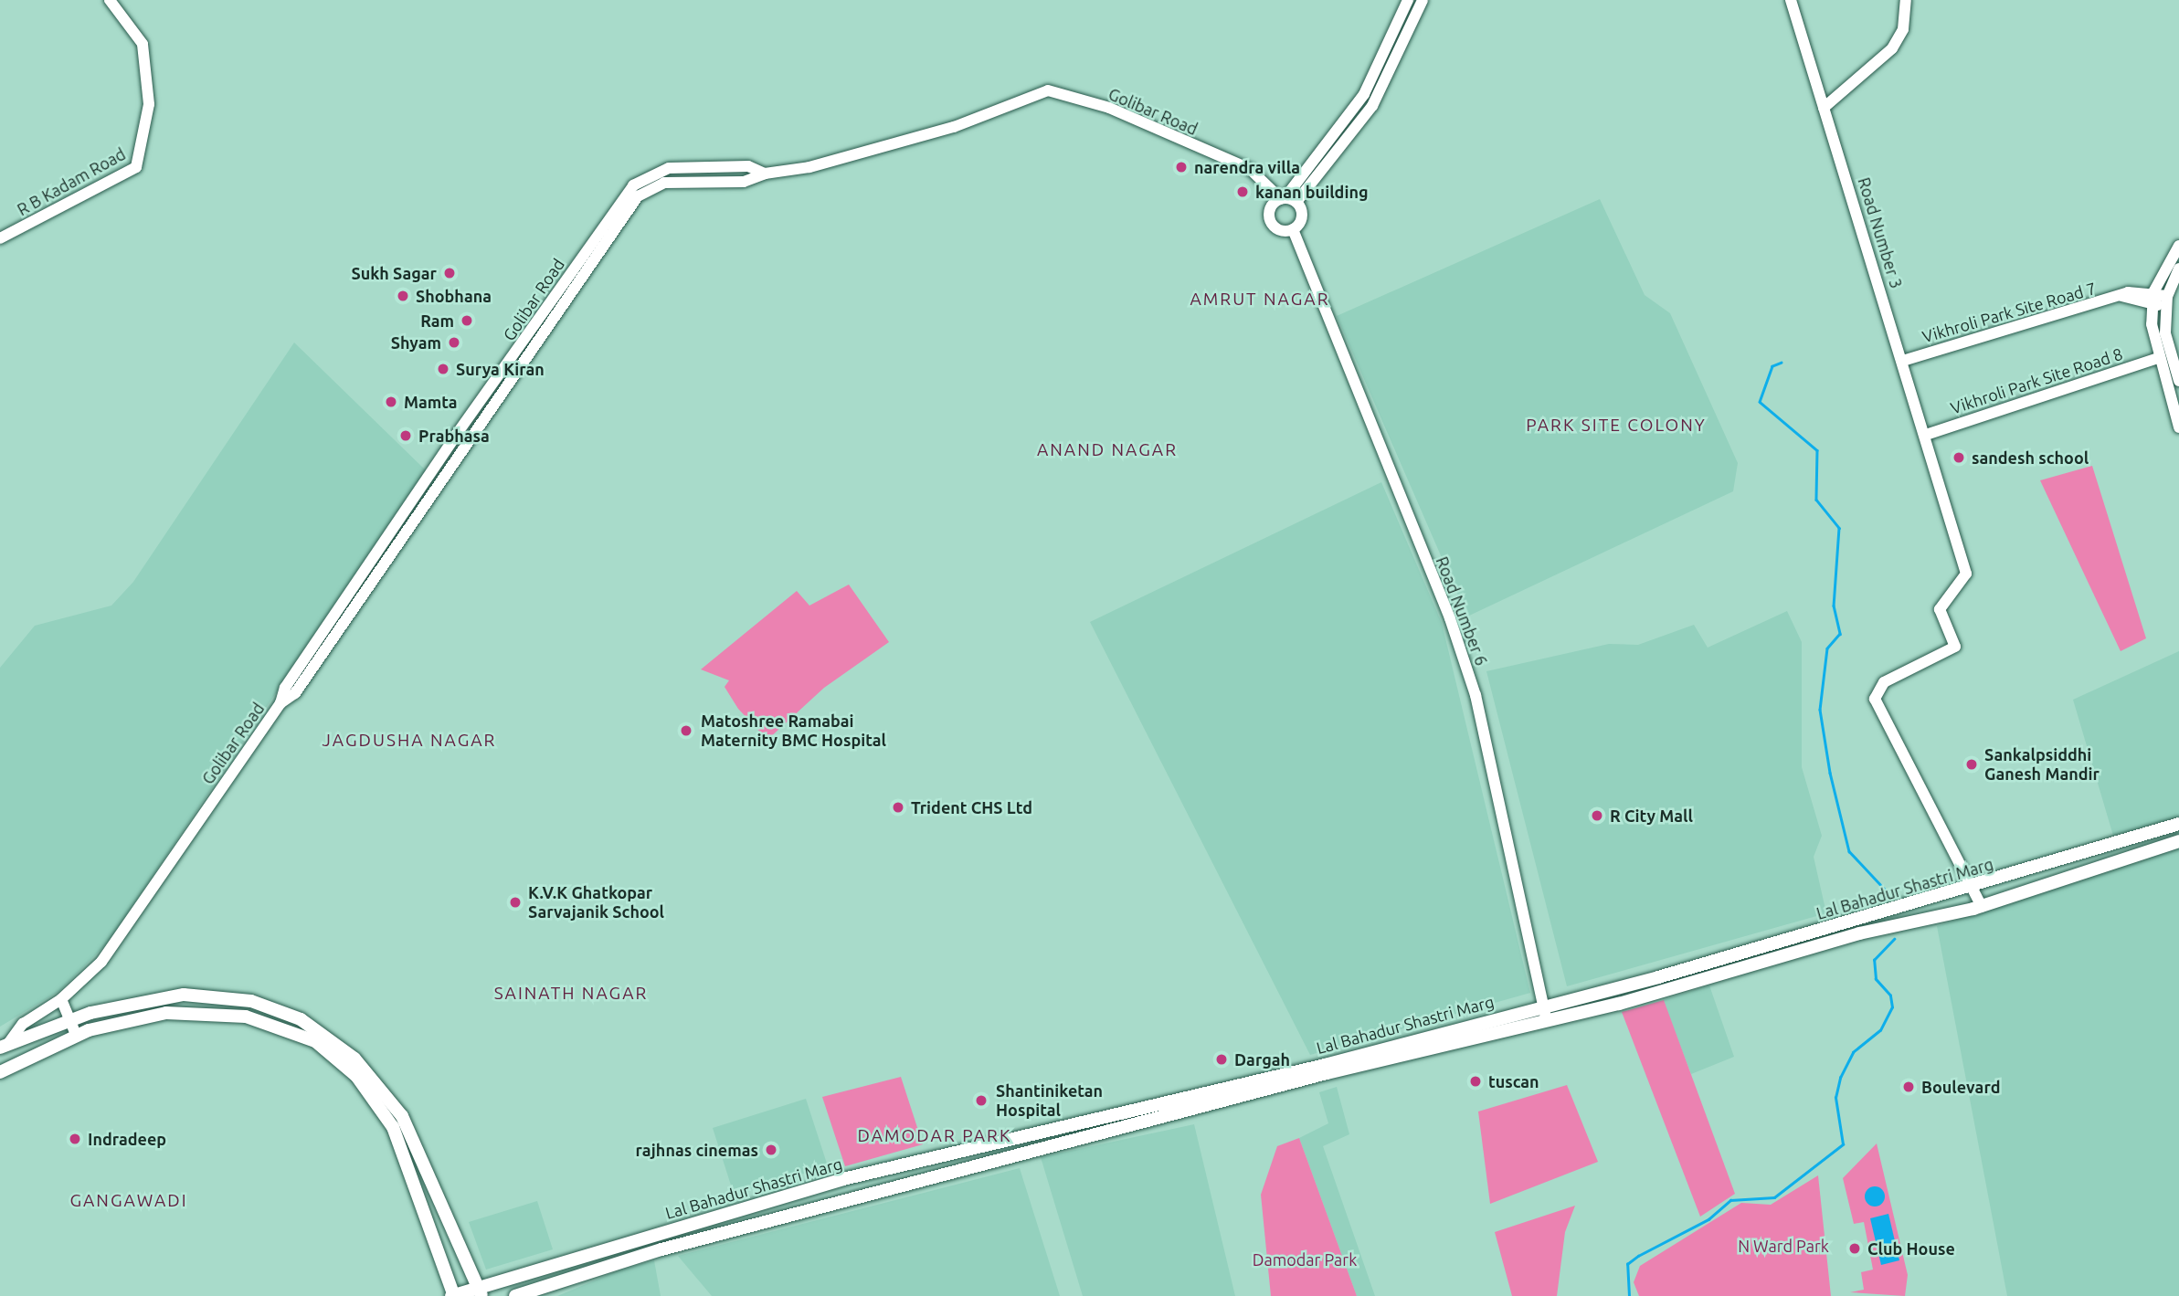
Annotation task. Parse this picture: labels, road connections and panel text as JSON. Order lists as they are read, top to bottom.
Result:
{
  "streets": {
    "main road": ["Lal Bahadur Shastri Marg"],
    "street": [
      "Golibar Road",
      "R B Kadam Road",
      "Road Number 3",
      "Vikhroli Park Site Road 7",
      "Vikhroli Park Site Road 8",
      "Road Number 6"
    ]
  },
  "crossings": [
    ["Golibar Road", "Road Number 6"],
    ["Road Number 3", "Vikhroli Park Site Road 7"],
    ["Road Number 3", "Vikhroli Park Site Road 8"],
    ["Road Number 3", "Lal Bahadur Shastri Marg"],
    ["Road Number 6", "Lal Bahadur Shastri Marg"]
  ],
  "districts": [
    "AMRUT NAGAR",
    "PARK SITE COLONY",
    "ANAND NAGAR",
    "JAGDUSHA NAGAR",
    "SAINATH NAGAR",
    "DAMODAR PARK",
    "GANGAWADI"
  ],
  "parks": ["N Ward Park", "Damodar Park"],
  "places": [
    "narendra villa",
    "kanan building",
    "Sukh Sagar",
    "Shobhana",
    "Ram",
    "Shyam",
    "Surya Kiran",
    "Mamta",
    "Prabhasa",
    "sandesh school",
    "Matoshree Ramabai Maternity BMC Hospital",
    "Sankalpsiddhi Ganesh Mandir",
    "Trident CHS Ltd",
    "R City Mall",
    "K.V.K Ghatkopar Sarvajanik School",
    "Dargah",
    "tuscan",
    "Boulevard",
    "Shantiniketan Hospital",
    "Indradeep",
    "rajhnas cinemas",
    "Club House"
  ]
}
